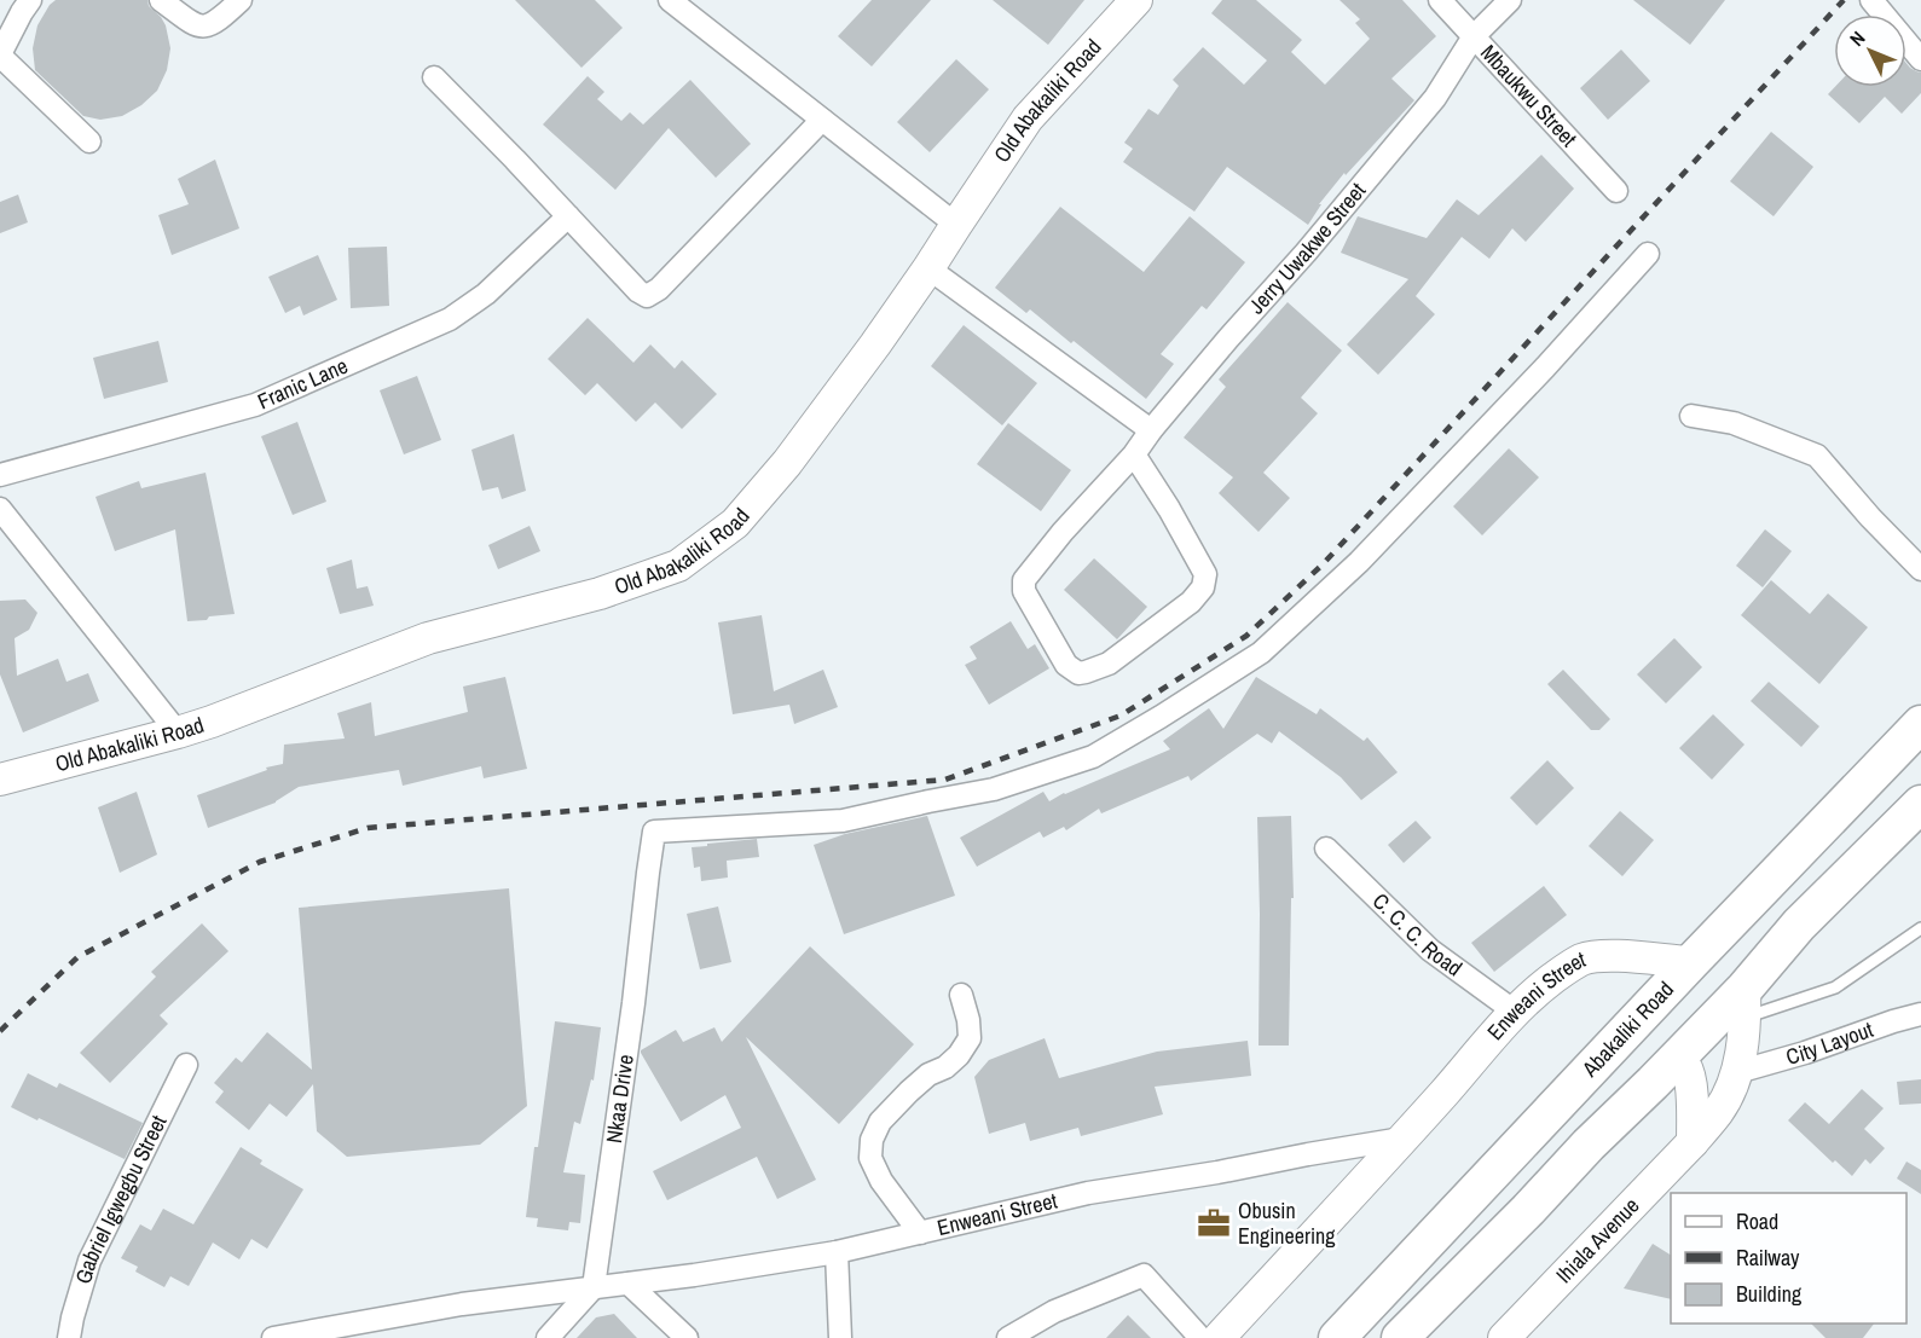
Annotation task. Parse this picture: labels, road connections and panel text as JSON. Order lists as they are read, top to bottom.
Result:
{
  "streets": {
    "highway": ["Abakaliki Road"],
    "main road": ["Old Abakaliki Road", "Enweani Street", "Ihiala Avenue"],
    "street": [
      "Mbaukwu Street",
      "Jerry Uwakwe Street",
      "Franic Lane",
      "C. C. C. Road",
      "City Layout",
      "Nkaa Drive",
      "Gabriel Igwegbu Street"
    ]
  },
  "crossings": [
    ["Mbaukwu Street", "Jerry Uwakwe Street"],
    ["C. C. C. Road", "Enweani Street"],
    ["Enweani Street", "Abakaliki Road"],
    ["Enweani Street", "Nkaa Drive"],
    ["City Layout", "Ihiala Avenue"]
  ],
  "places": {
    "office": ["Obusin Engineering"]
  },
  "legend": ["Road", "Railway", "Building"],
  "north": "top left"
}
